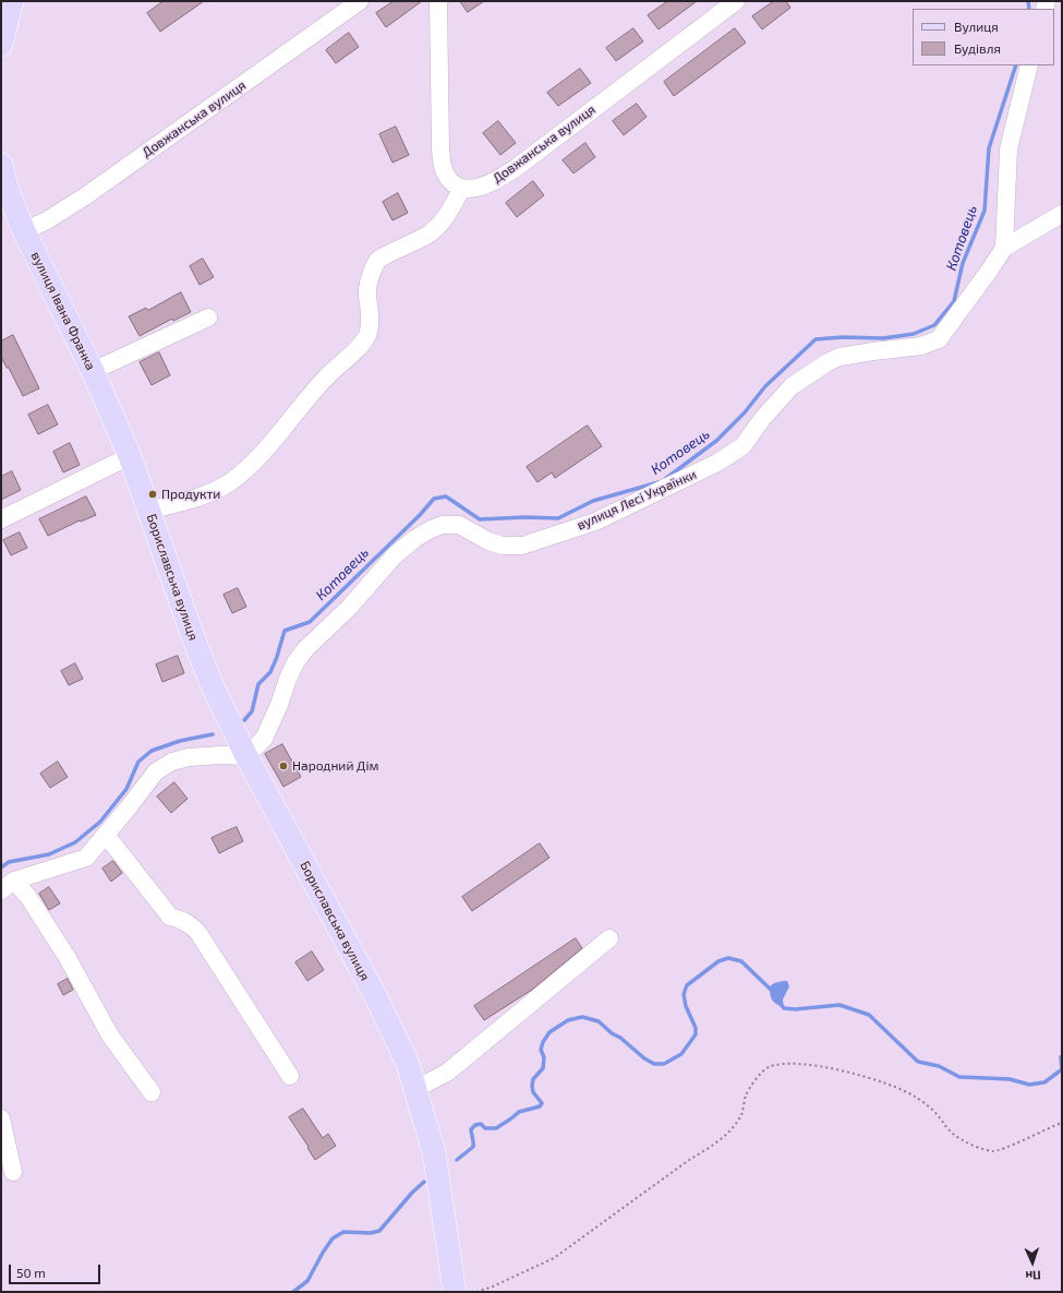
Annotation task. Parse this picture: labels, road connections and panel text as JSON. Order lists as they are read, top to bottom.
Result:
{
  "streets": {
    "main road": ["вулиця Івана Франка", "Бориславська вулиця"],
    "street": ["Довжанська вулиця", "вулиця Лесі Українки"]
  },
  "crossings": [
    ["Довжанська вулиця", "вулиця Івана Франка"],
    ["вулиця Івана Франка", "Бориславська вулиця"],
    ["вулиця Лесі Українки", "Бориславська вулиця"]
  ],
  "water": ["Котовець"],
  "places": ["Продукти", "Народний Дім"],
  "legend": ["Вулиця", "Будівля"],
  "scale_bar": "50 m",
  "north": "bottom"
}
